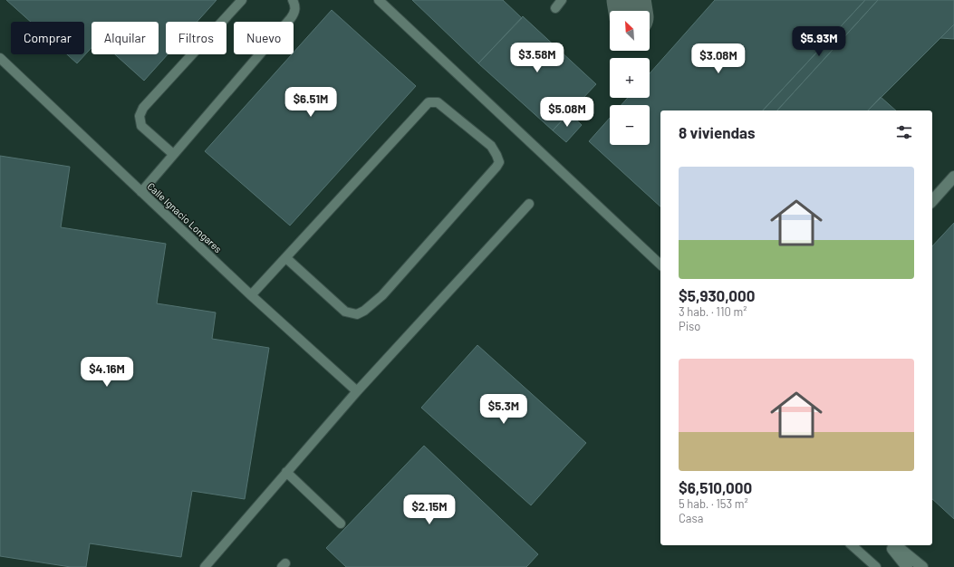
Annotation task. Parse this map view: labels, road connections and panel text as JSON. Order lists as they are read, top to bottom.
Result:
{
  "streets": {
    "lane": ["Calle Ignacio Longares"]
  },
  "north": "top left",
  "page": {
    "map_buttons": ["+", "−"],
    "chip": [
      "Comprar",
      "Alquilar",
      "Filtros",
      "Nuevo"
    ],
    "price": [
      "$5.93M",
      "$3.58M",
      "$3.08M",
      "$6.51M",
      "$5.08M",
      "$4.16M",
      "$5.3M",
      "$2.15M"
    ],
    "heading": "8 viviendas",
    "list": [
      {
        "name": "$5,930,000",
        "note": "3 hab. · 110 m² · Piso"
      },
      {
        "name": "$6,510,000",
        "note": "5 hab. · 153 m² · Casa"
      }
    ]
  }
}
